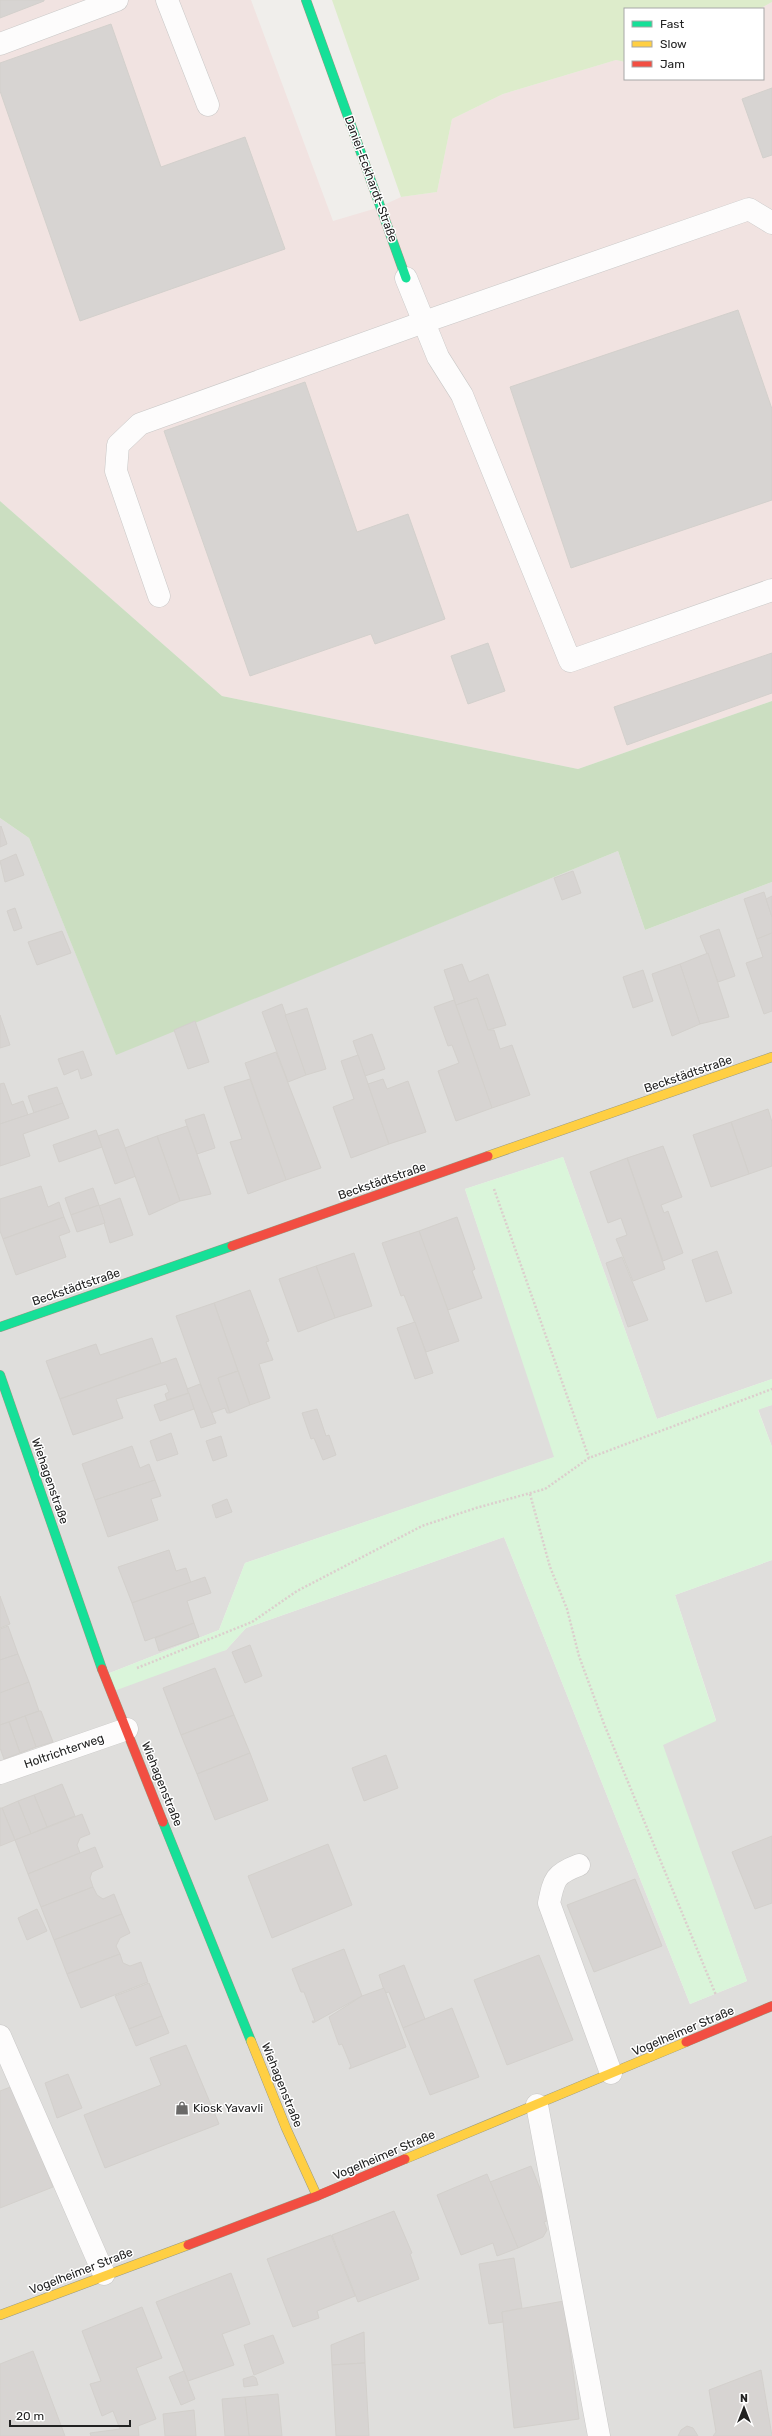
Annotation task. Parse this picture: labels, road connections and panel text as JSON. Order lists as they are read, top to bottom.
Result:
{
  "streets": {
    "street": [
      "Daniel-Eckhardt-Straße",
      "Beckstädtstraße",
      "Wiehagenstraße",
      "Holtrichterweg",
      "Vogelheimer Straße"
    ]
  },
  "crossings": [
    ["Wiehagenstraße", "Holtrichterweg"],
    ["Wiehagenstraße", "Vogelheimer Straße"]
  ],
  "places": {
    "shop": ["Kiosk Yavavli"]
  },
  "legend": ["Fast", "Slow", "Jam"],
  "scale_bar": "20 m",
  "north": "top"
}
